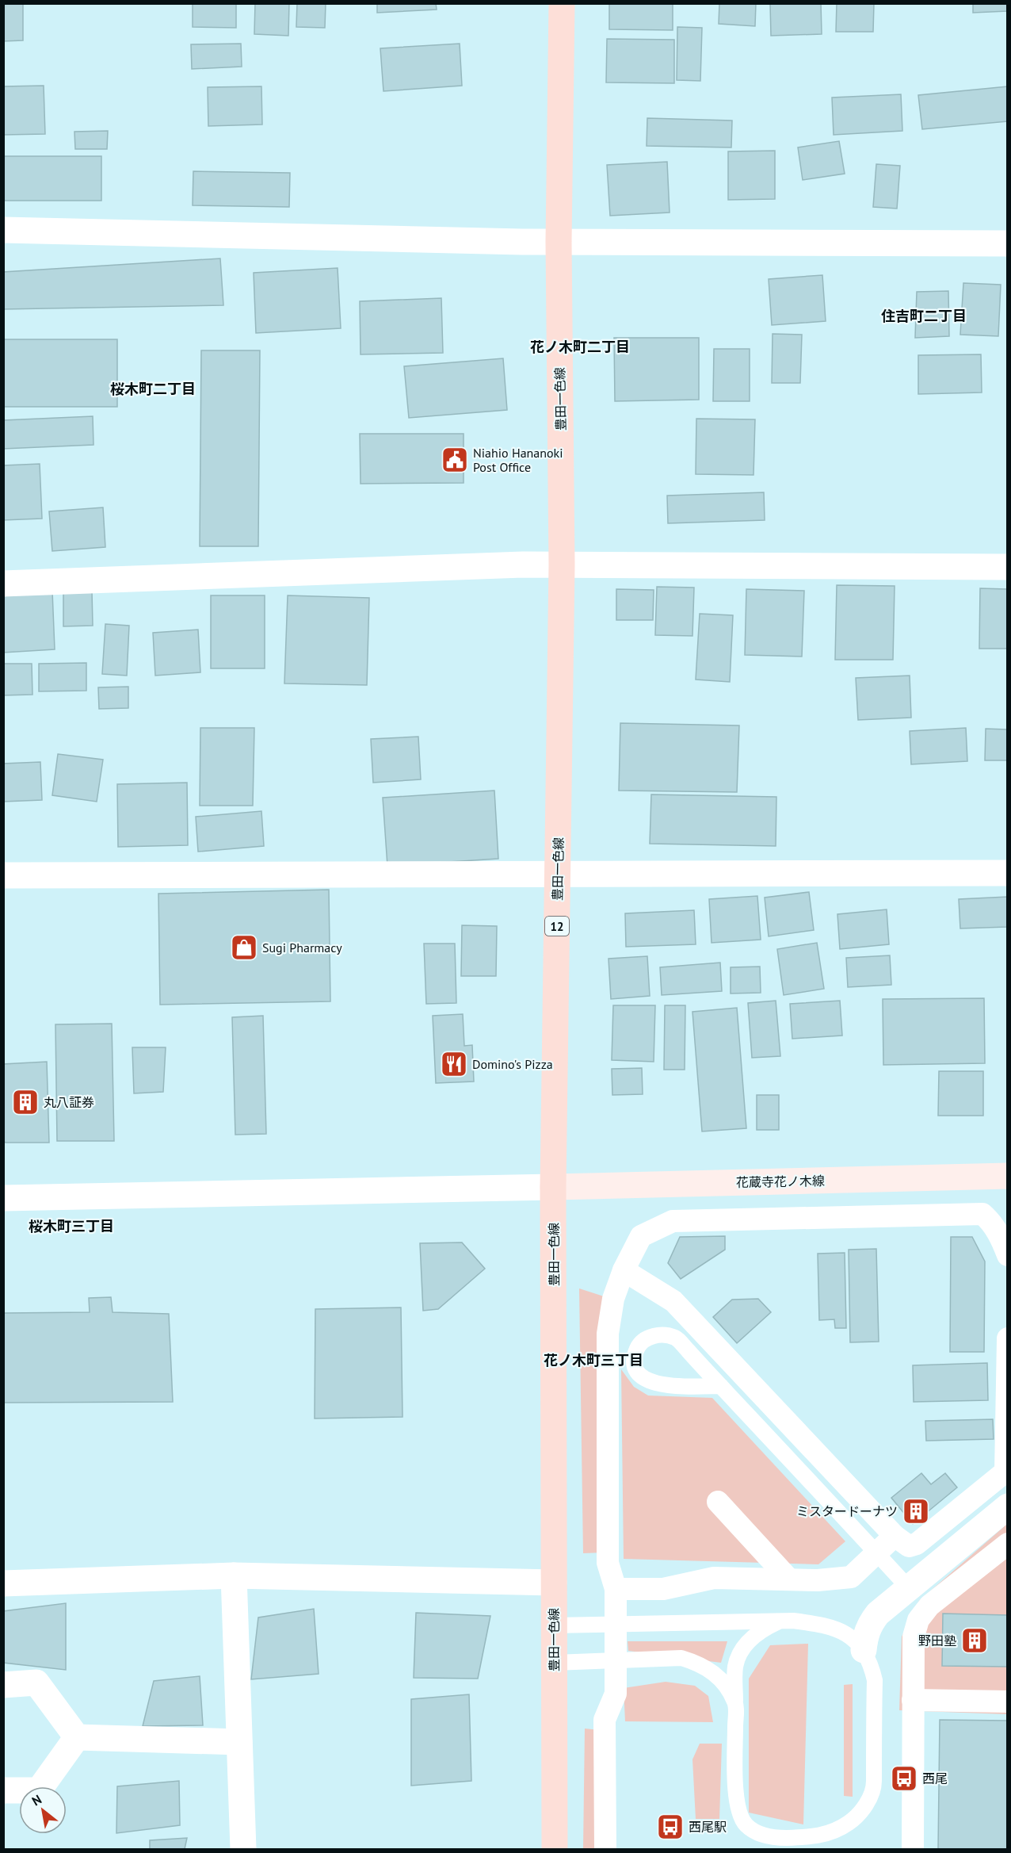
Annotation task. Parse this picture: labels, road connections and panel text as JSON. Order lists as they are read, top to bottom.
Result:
{
  "streets": {
    "main road": ["豊田一色線", "12", "花蔵寺花ノ木線"]
  },
  "crossings": [
    ["豊田一色線", "花蔵寺花ノ木線"]
  ],
  "districts": [
    "住吉町二丁目",
    "花ノ木町二丁目",
    "桜木町二丁目",
    "桜木町三丁目",
    "花ノ木町三丁目"
  ],
  "places": {
    "public building": ["Niahio Hananoki Post Office"],
    "shop": ["Sugi Pharmacy"],
    "restaurant": ["Domino's Pizza"],
    "building": ["丸八証券", "ミスタードーナツ", "野田塾"],
    "bus stop": ["西尾", "西尾駅"]
  },
  "north": "top left"
}
